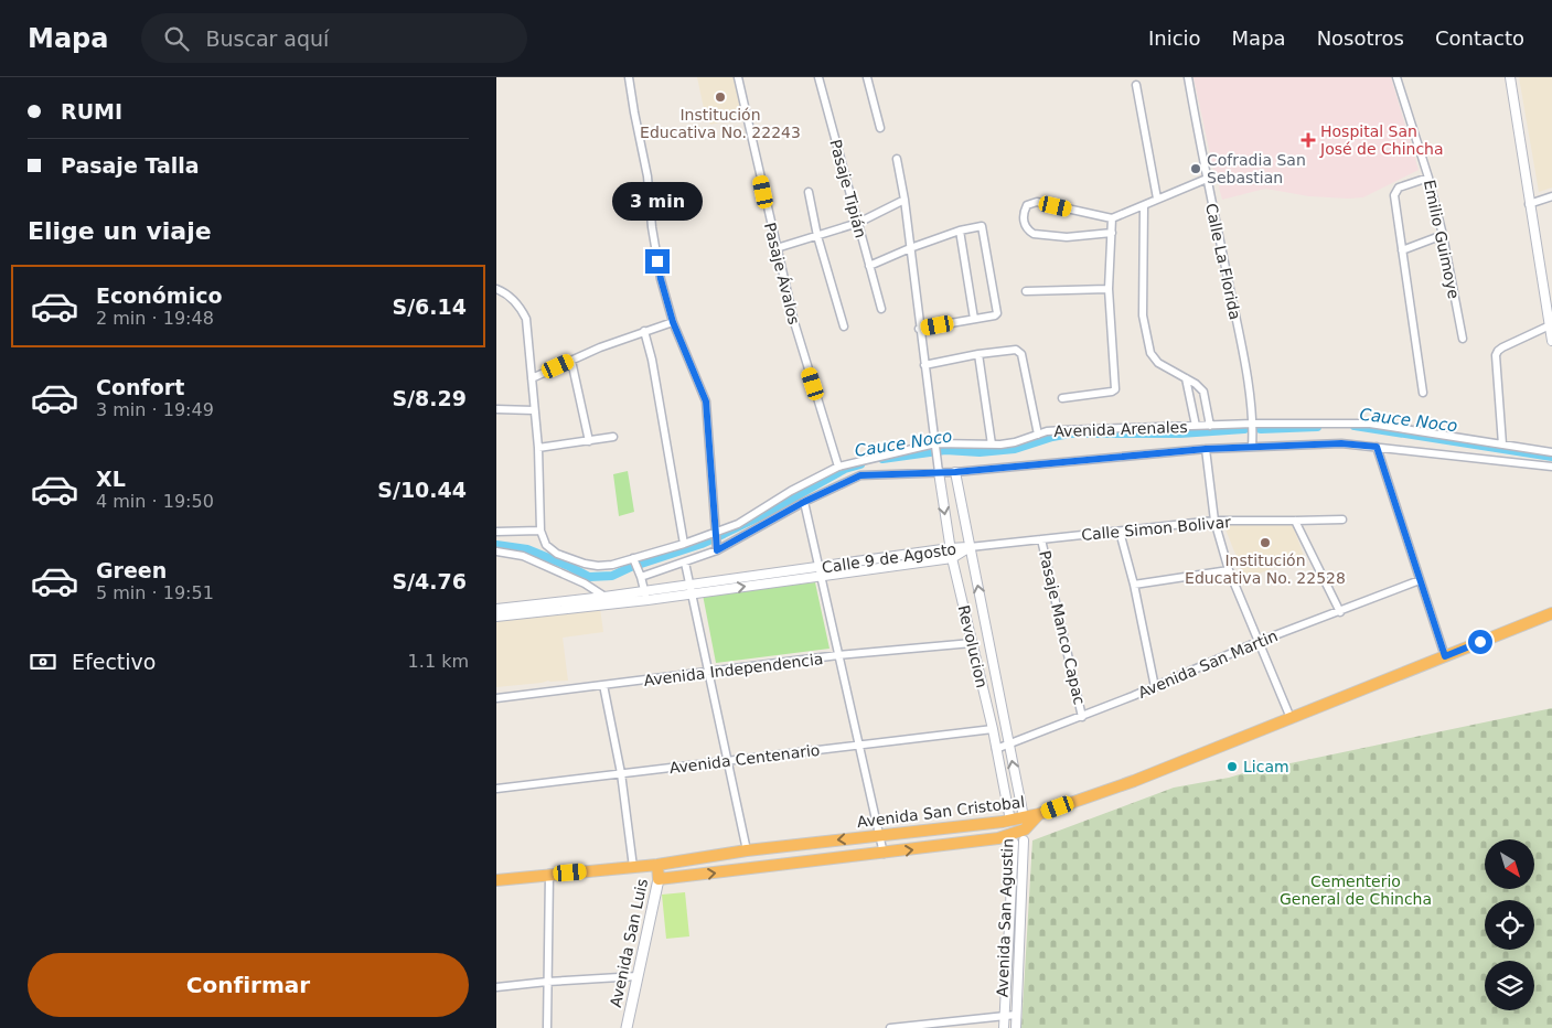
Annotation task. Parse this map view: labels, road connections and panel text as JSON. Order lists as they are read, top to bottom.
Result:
{
  "streets": {
    "highway": ["Avenida San Cristobal", "Avenida San Agustin", "Avenida San Luis"],
    "street": [
      "Pasaje Tipián",
      "Emilio Guimoye",
      "Calle La Florida",
      "Pasaje Ávalos",
      "Avenida Arenales",
      "Calle Simon Bolivar",
      "Calle 9 de Agosto",
      "Pasaje Manco Capac",
      "Revolucion",
      "Avenida San Martin",
      "Avenida Independencia",
      "Avenida Centenario"
    ]
  },
  "crossings": [
    ["Calle La Florida", "Avenida Arenales"],
    ["Pasaje Ávalos", "Avenida Arenales"],
    ["Avenida Arenales", "Revolucion"],
    ["Calle Simon Bolivar", "Calle 9 de Agosto"],
    ["Calle Simon Bolivar", "Pasaje Manco Capac"],
    ["Calle Simon Bolivar", "Revolucion"],
    ["Calle 9 de Agosto", "Revolucion"],
    ["Pasaje Manco Capac", "Avenida San Martin"],
    ["Revolucion", "Avenida San Martin"],
    ["Revolucion", "Avenida Independencia"],
    ["Revolucion", "Avenida Centenario"],
    ["Revolucion", "Avenida San Cristobal"],
    ["Revolucion", "Avenida San Agustin"],
    ["Avenida San Cristobal", "Avenida San Agustin"],
    ["Avenida San Cristobal", "Avenida San Luis"]
  ],
  "water": ["Cauce Noco"],
  "parks": ["Cementerio General de Chincha"],
  "places": {
    "other": [
      "Institución Educativa No. 22243",
      "Cofradia San Sebastian",
      "Institución Educativa No. 22528",
      "Licam"
    ],
    "health": ["Hospital San José de Chincha"]
  },
  "north": "bottom right",
  "page": {
    "header": "Mapa",
    "search": "Buscar aquí",
    "nav": [
      "Inicio",
      "Mapa",
      "Nosotros",
      "Contacto"
    ],
    "banner": ["RUMI", "Pasaje Talla"],
    "bubble": "3 min",
    "heading": "Elige un viaje",
    "list": [
      {
        "name": "Económico",
        "note": "2 min · 19:48",
        "value": "S/6.14"
      },
      {
        "name": "Confort",
        "note": "3 min · 19:49",
        "value": "S/8.29"
      },
      {
        "name": "XL",
        "note": "4 min · 19:50",
        "value": "S/10.44"
      },
      {
        "name": "Green",
        "note": "5 min · 19:51",
        "value": "S/4.76"
      }
    ],
    "pay": ["Efectivo", "1.1 km"],
    "buttons": "Confirmar"
  }
}
